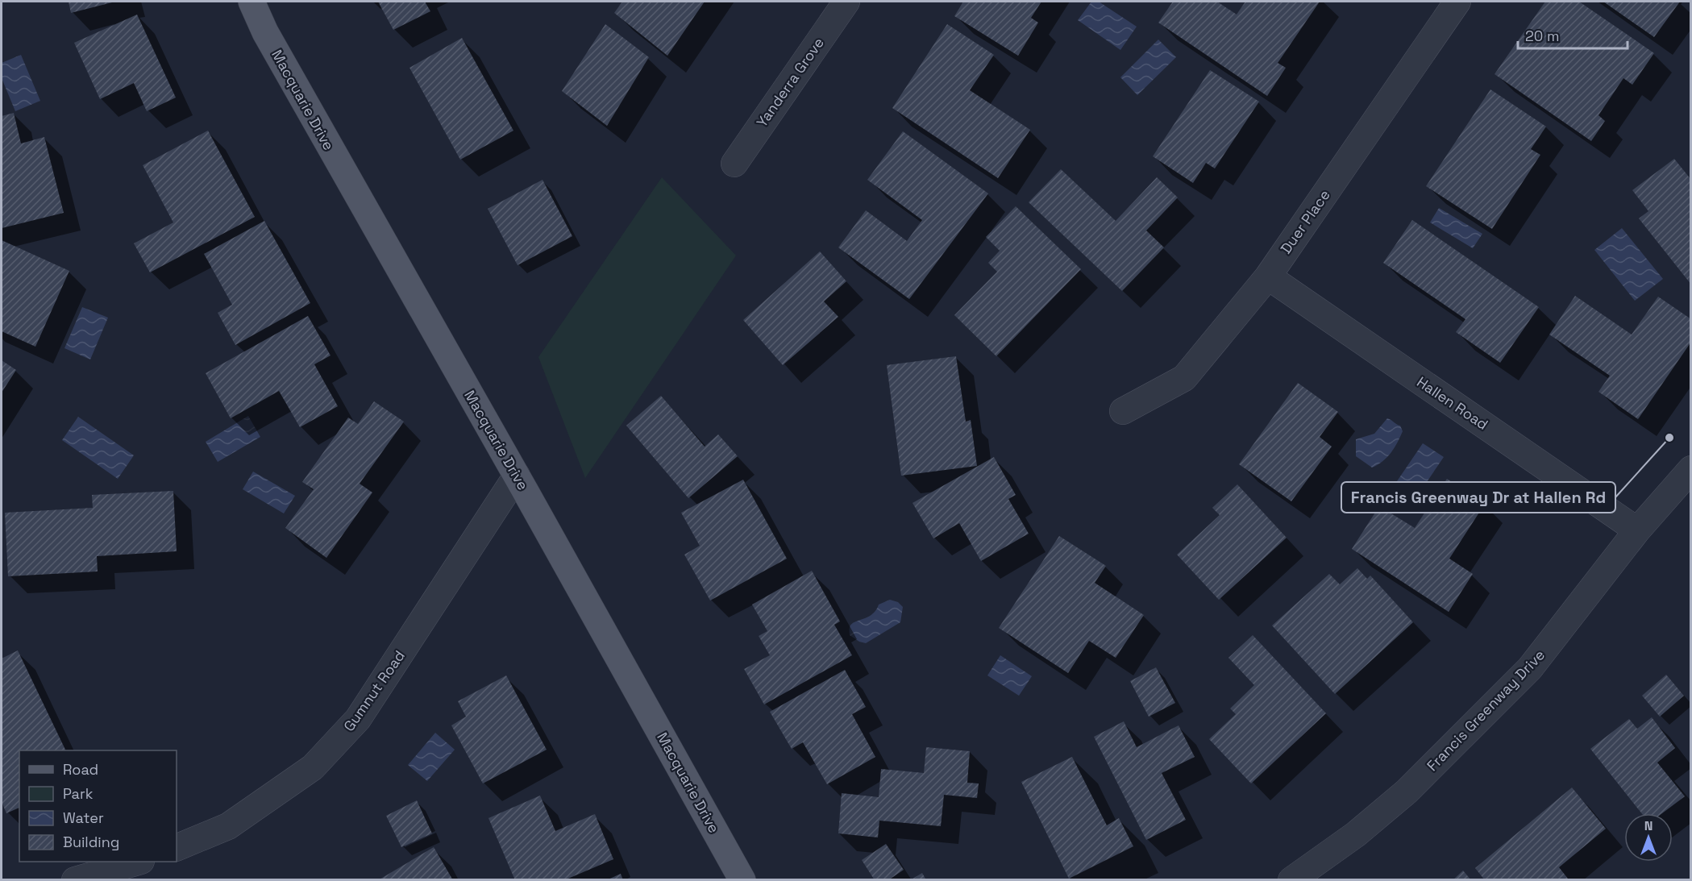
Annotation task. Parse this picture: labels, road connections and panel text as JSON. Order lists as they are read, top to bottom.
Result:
{
  "streets": {
    "main road": ["Macquarie Drive"],
    "street": [
      "Yanderra Grove",
      "Duer Place",
      "Hallen Road",
      "Gumnut Road",
      "Francis Greenway Drive"
    ]
  },
  "crossings": [
    ["Macquarie Drive", "Gumnut Road"],
    ["Duer Place", "Hallen Road"],
    ["Hallen Road", "Francis Greenway Drive"]
  ],
  "places": ["Francis Greenway Dr at Hallen Rd"],
  "legend": [
    "Road",
    "Park",
    "Water",
    "Building"
  ],
  "scale_bar": "20 m",
  "north": "top"
}
